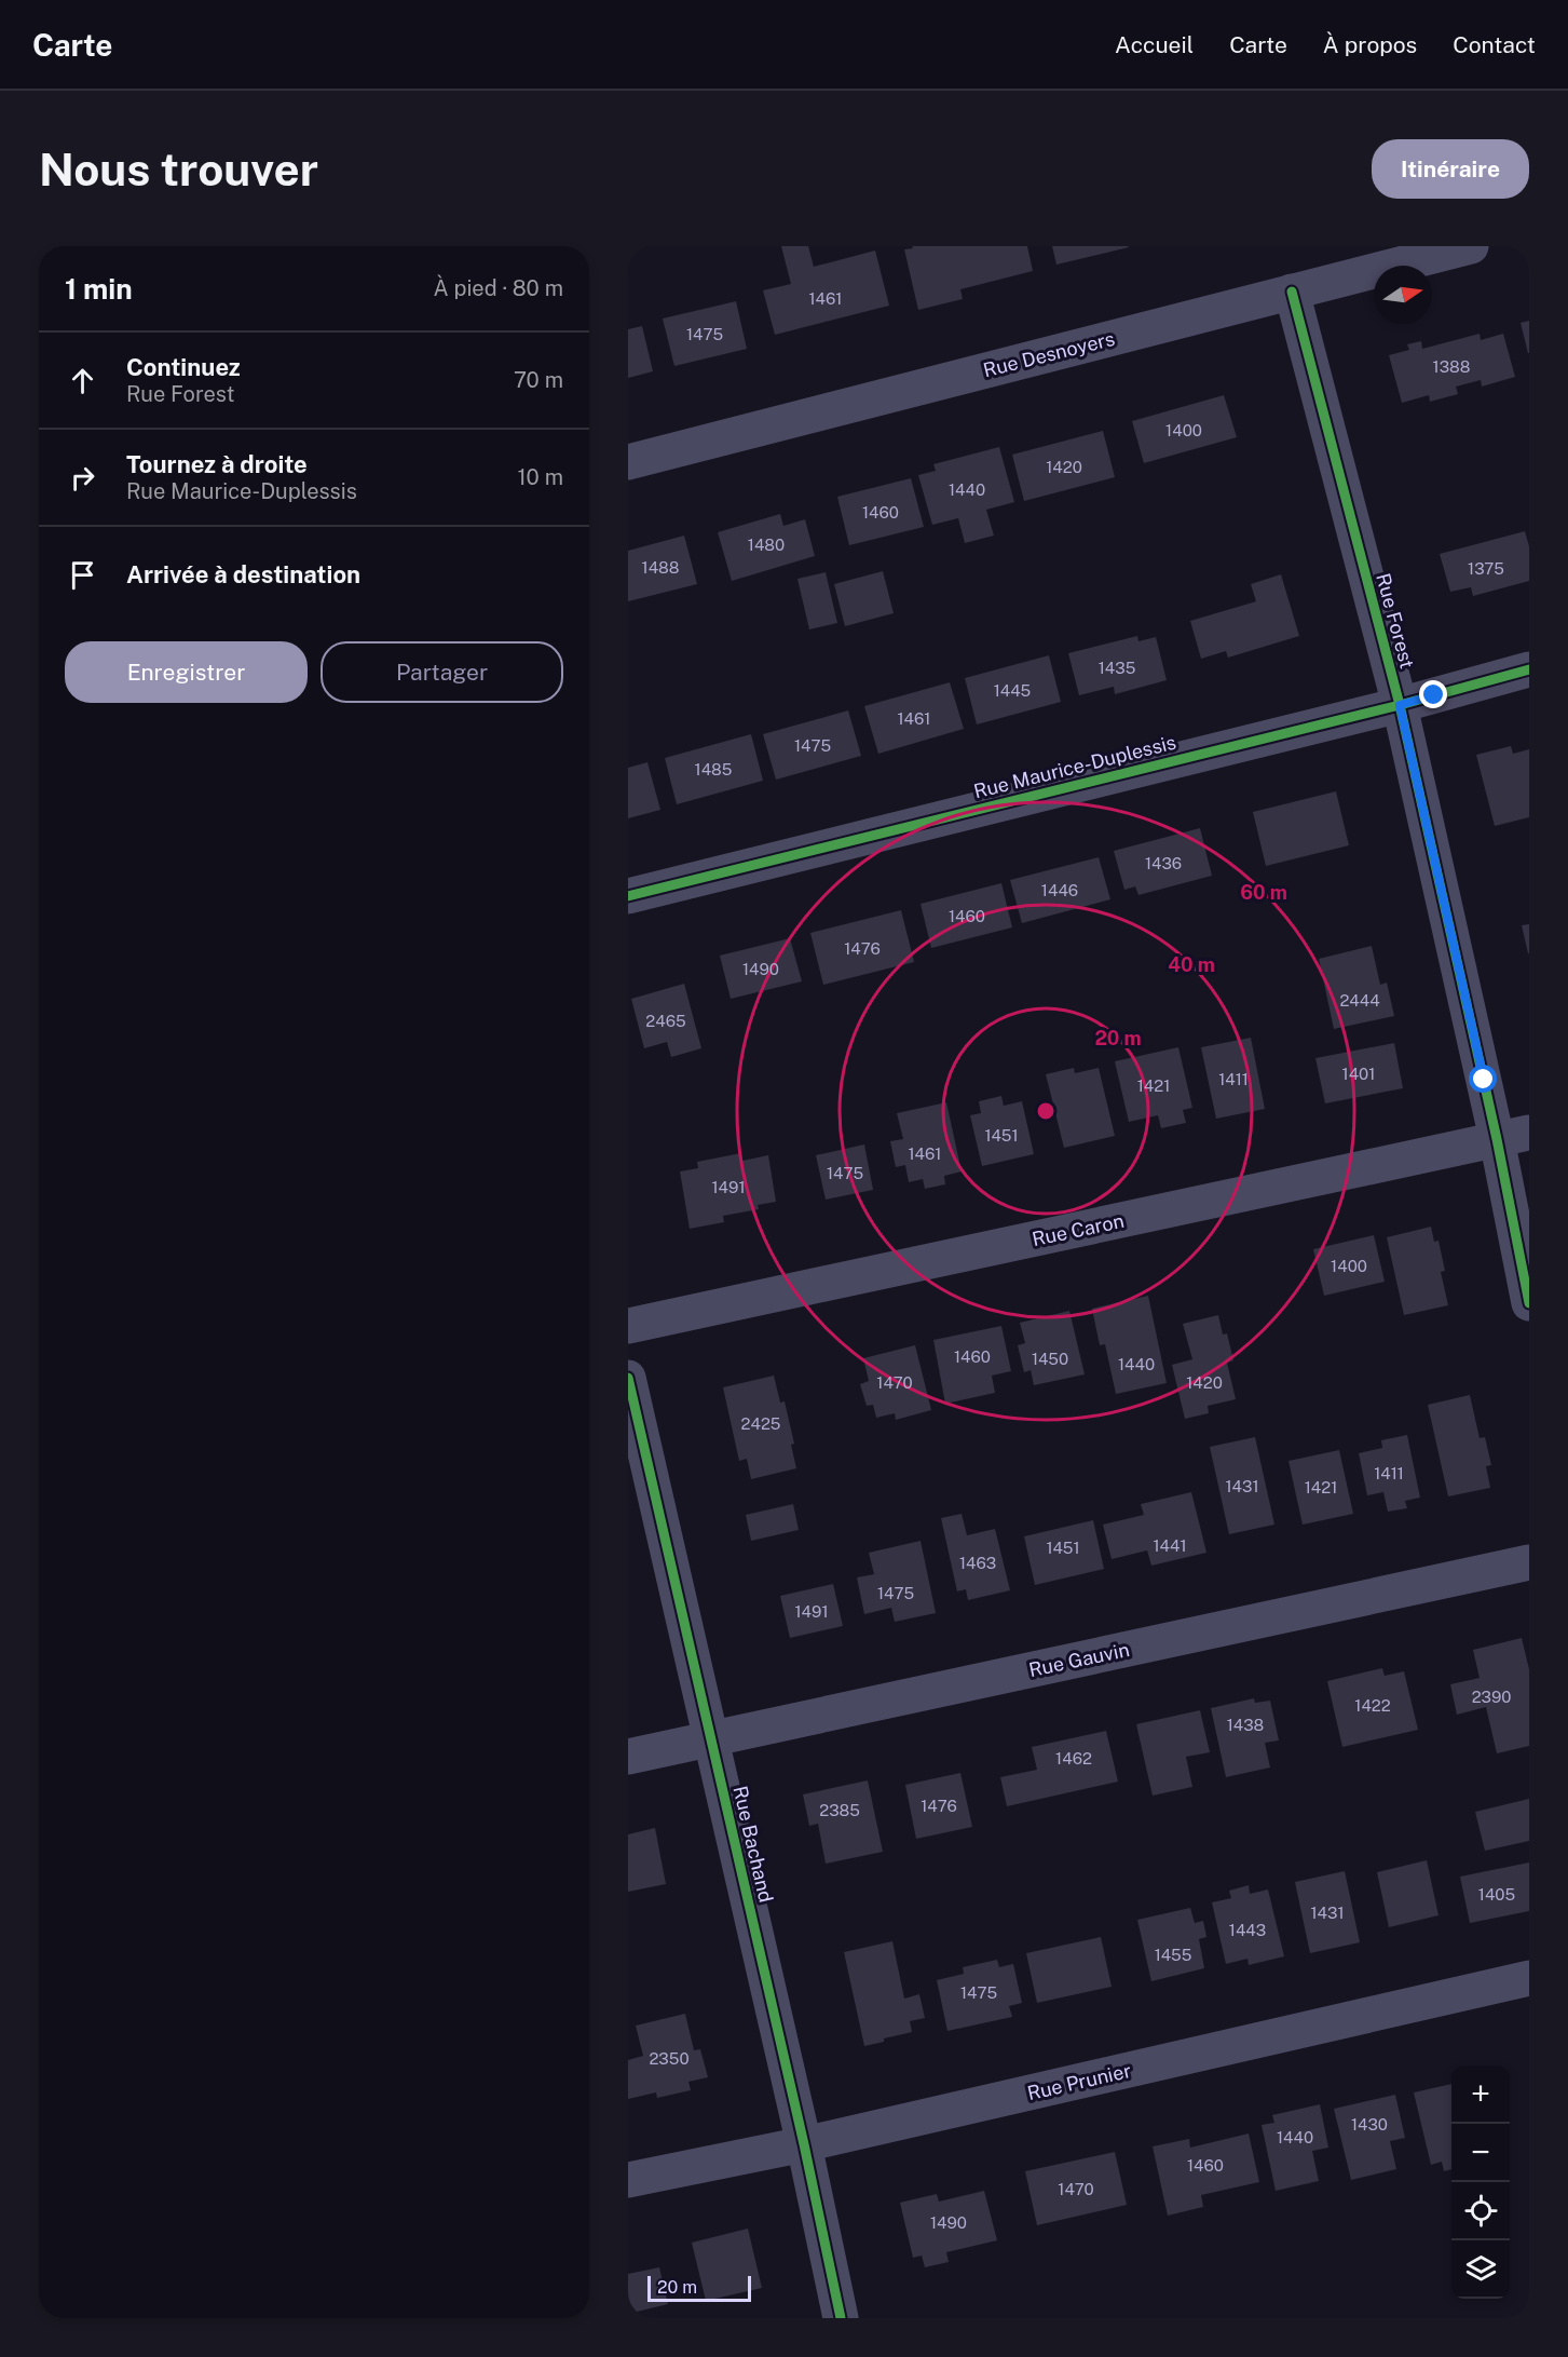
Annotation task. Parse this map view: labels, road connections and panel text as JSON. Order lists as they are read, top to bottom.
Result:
{
  "streets": {
    "street": [
      "Rue Desnoyers",
      "Rue Forest",
      "Rue Maurice-Duplessis",
      "Rue Caron",
      "Rue Gauvin",
      "Rue Bachand",
      "Rue Prunier"
    ]
  },
  "crossings": [
    ["Rue Desnoyers", "Rue Forest"],
    ["Rue Forest", "Rue Maurice-Duplessis"],
    ["Rue Forest", "Rue Caron"],
    ["Rue Gauvin", "Rue Bachand"],
    ["Rue Bachand", "Rue Prunier"]
  ],
  "house_numbers": [
    "1461",
    "1475",
    "1388",
    "1400",
    "1420",
    "1440",
    "1460",
    "1480",
    "1488",
    "1375",
    "1435",
    "1445",
    "1461",
    "1475",
    "1485",
    "1436",
    "1446",
    "1460",
    "1476",
    "1490",
    "2444",
    "2465",
    "1401",
    "1411",
    "1421",
    "1451",
    "1461",
    "1475",
    "1491",
    "1400",
    "1460",
    "1450",
    "1440",
    "1470",
    "1420",
    "2425",
    "1411",
    "1431",
    "1421",
    "1441",
    "1451",
    "1463",
    "1475",
    "1491",
    "2390",
    "1422",
    "1438",
    "1462",
    "1476",
    "2385",
    "1405",
    "1431",
    "1443",
    "1455",
    "1475",
    "2350",
    "1430",
    "1440",
    "1460",
    "1470",
    "1490"
  ],
  "scale_bar": "20 m",
  "north": "right",
  "page": {
    "header": "Carte",
    "nav": [
      "Accueil",
      "Carte",
      "À propos",
      "Contact"
    ],
    "buttons": [
      "Itinéraire",
      ["Enregistrer", "Partager"]
    ],
    "title": "Nous trouver",
    "heading": ["1 min", "À pied · 80 m"],
    "list": [
      ["Continuez", "Rue Forest", "70 m"],
      ["Tournez à droite", "Rue Maurice-Duplessis", "10 m"],
      "Arrivée à destination"
    ],
    "map_buttons": ["+", "−"],
    "scale": "20 m"
  },
  "rings": ["60 m", "40 m", "20 m"]
}
